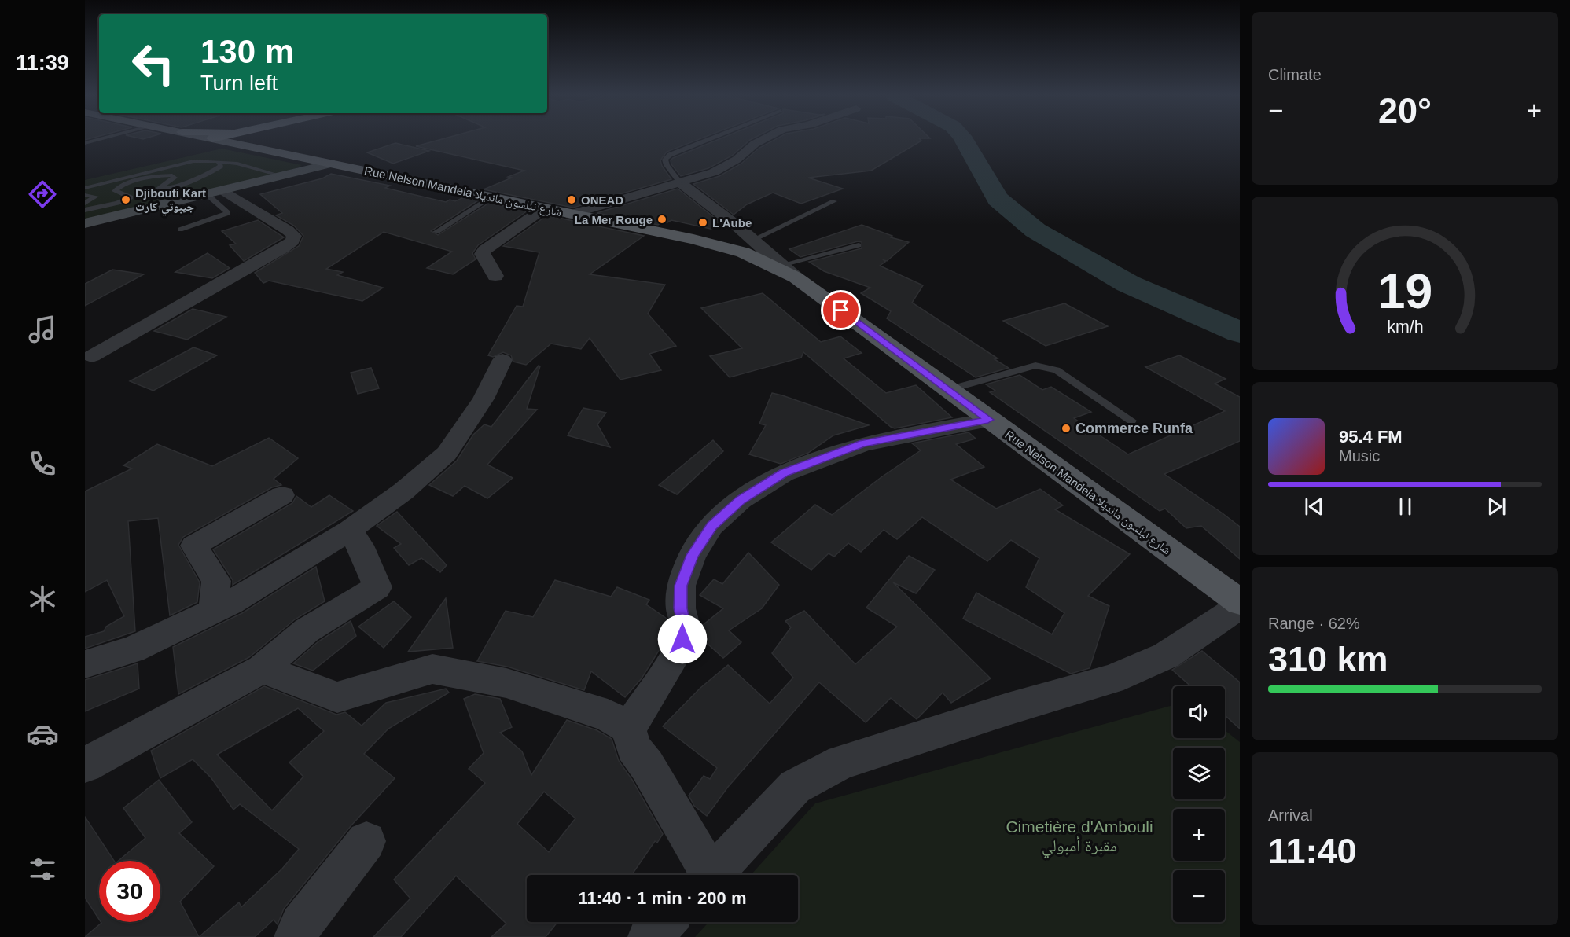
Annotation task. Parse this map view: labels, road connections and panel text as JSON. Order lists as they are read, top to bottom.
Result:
{
  "streets": {
    "main road": ["Rue Nelson Mandela شارع نيلسون مانديلا"]
  },
  "parks": ["Cimetière d'Ambouli مقبرة أمبولي"],
  "places": [
    "Djibouti Kart جيبوتي كارت",
    "ONEAD",
    "La Mer Rouge",
    "L'Aube",
    "Commerce Runfa"
  ],
  "page": {
    "tabs": "11:39",
    "tile": [
      "Climate",
      ["Range · 62%", "310 km"],
      ["Arrival", "11:40"]
    ],
    "turn": ["130 m", "Turn left"],
    "heat": ["−", "20°", "+"],
    "song": ["95.4 FM", "Music"],
    "map_buttons": ["+", "−"],
    "limit": "30",
    "trip": "11:40 · 1 min · 200 m",
    "gauge": ["19", "km/h"]
  }
}
